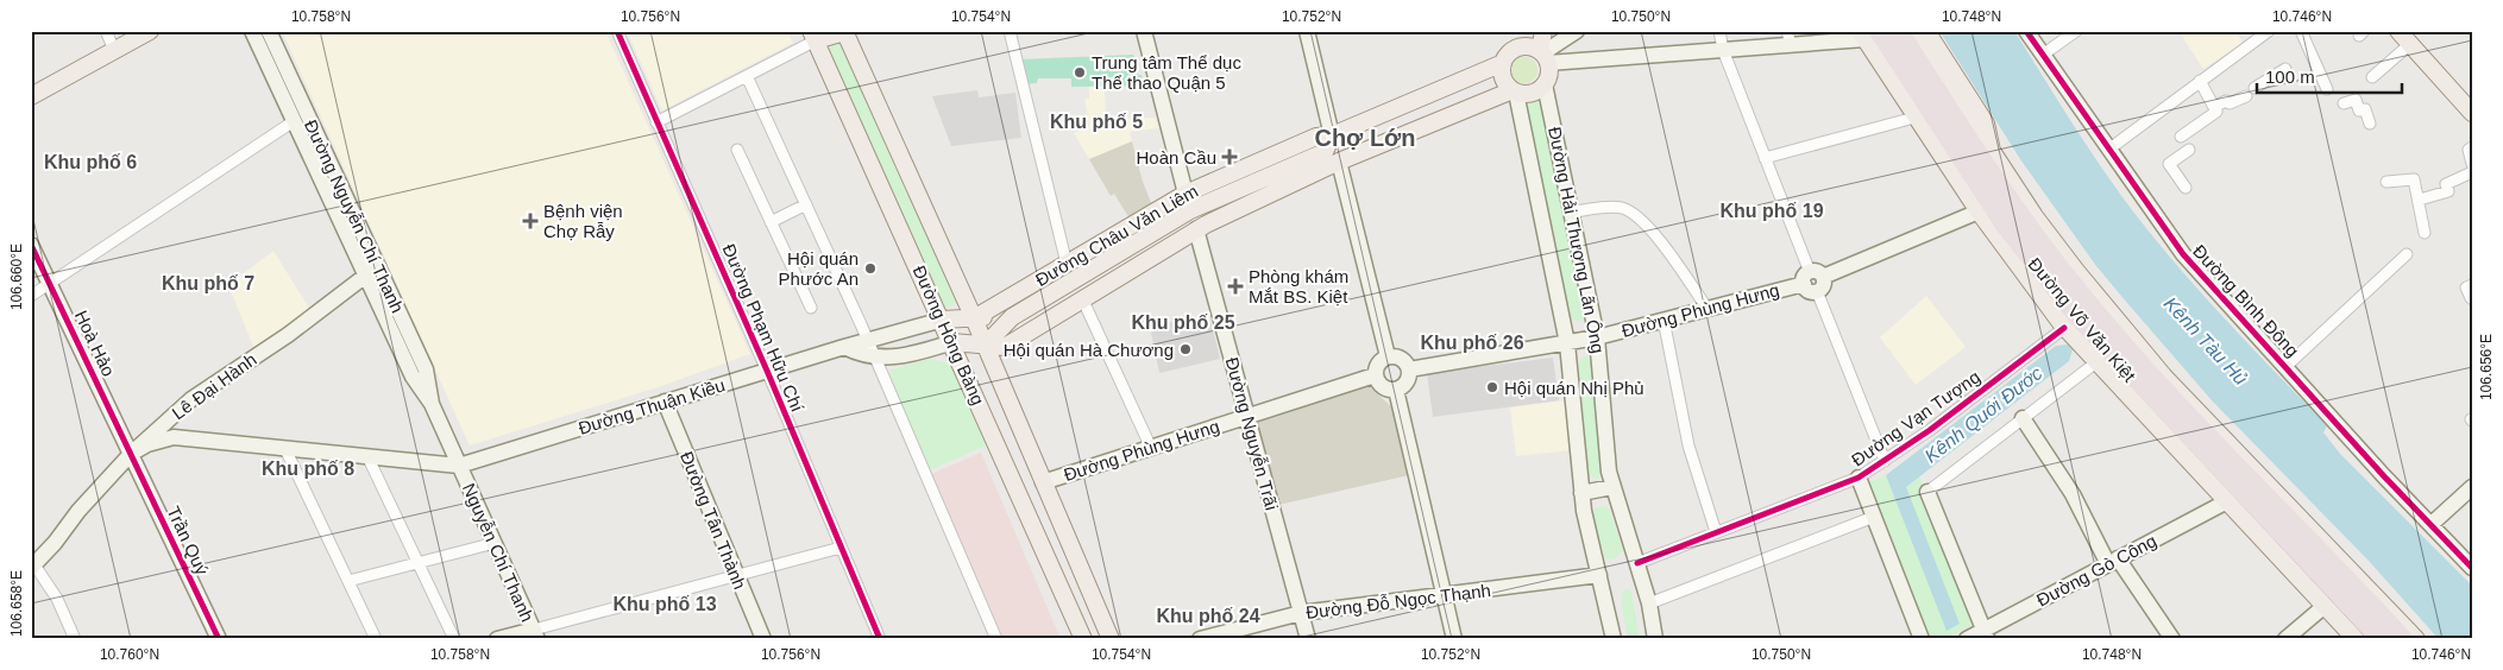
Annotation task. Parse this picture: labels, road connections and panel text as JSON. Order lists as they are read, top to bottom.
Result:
{
  "streets": {
    "highway": ["Đường Võ Văn Kiệt"],
    "main road": ["Đường Châu Văn Liêm", "Đường Hồng Bàng"],
    "street": [
      "Đường Nguyễn Chí Thanh",
      "Đường Hải Thượng Lãn Ông",
      "Đường Bình Đông",
      "Đường Phùng Hưng",
      "Đường Phạm Hữu Chí",
      "Hoà Hảo",
      "Lê Đại Hành",
      "Đường Thuận Kiều",
      "Đường Vạn Tượng",
      "Đường Nguyễn Trãi",
      "Đường Tân Thành",
      "Trần Quý",
      "Nguyễn Chí Thanh",
      "Đường Gò Công",
      "Đường Đỗ Ngọc Thạnh"
    ]
  },
  "crossings": [
    ["Đường Nguyễn Chí Thanh", "Đường Thuận Kiều"],
    ["Đường Nguyễn Chí Thanh", "Nguyễn Chí Thanh"],
    ["Đường Châu Văn Liêm", "Đường Hải Thượng Lãn Ông"],
    ["Đường Châu Văn Liêm", "Đường Hồng Bàng"],
    ["Đường Châu Văn Liêm", "Đường Nguyễn Trãi"],
    ["Đường Hải Thượng Lãn Ông", "Đường Phùng Hưng"],
    ["Đường Hải Thượng Lãn Ông", "Đường Vạn Tượng"],
    ["Đường Hải Thượng Lãn Ông", "Đường Đỗ Ngọc Thạnh"],
    ["Đường Phùng Hưng", "Đường Võ Văn Kiệt"],
    ["Đường Phùng Hưng", "Đường Hồng Bàng"],
    ["Đường Phùng Hưng", "Đường Nguyễn Trãi"],
    ["Đường Võ Văn Kiệt", "Đường Vạn Tượng"],
    ["Đường Võ Văn Kiệt", "Đường Gò Công"],
    ["Đường Phạm Hữu Chí", "Đường Thuận Kiều"],
    ["Đường Hồng Bàng", "Đường Thuận Kiều"],
    ["Hoà Hảo", "Lê Đại Hành"],
    ["Hoà Hảo", "Trần Quý"],
    ["Lê Đại Hành", "Trần Quý"],
    ["Đường Thuận Kiều", "Đường Tân Thành"],
    ["Đường Thuận Kiều", "Nguyễn Chí Thanh"],
    ["Đường Nguyễn Trãi", "Đường Đỗ Ngọc Thạnh"]
  ],
  "districts": [
    "Khu phố 5",
    "Chợ Lớn",
    "Khu phố 6",
    "Khu phố 19",
    "Khu phố 7",
    "Khu phố 25",
    "Khu phố 26",
    "Khu phố 8",
    "Khu phố 13",
    "Khu phố 24"
  ],
  "water": ["Kênh Tàu Hủ", "Kênh Quới Đước"],
  "places": {
    "other": [
      "Trung tâm Thể dục Thể thao Quận 5",
      "Hội quán Phước An",
      "Hội quán Hà Chương",
      "Hội quán Nhị Phủ"
    ],
    "health": ["Hoàn Cầu", "Bệnh viện Chợ Rẫy", "Phòng khám Mắt BS. Kiệt"]
  },
  "scale_bar": "100 m",
  "coordinates": [
    "10.758°N",
    "10.756°N",
    "10.754°N",
    "10.752°N",
    "10.750°N",
    "10.748°N",
    "10.746°N",
    "106.660°E",
    "106.656°E",
    "106.658°E",
    "10.760°N"
  ]
}
